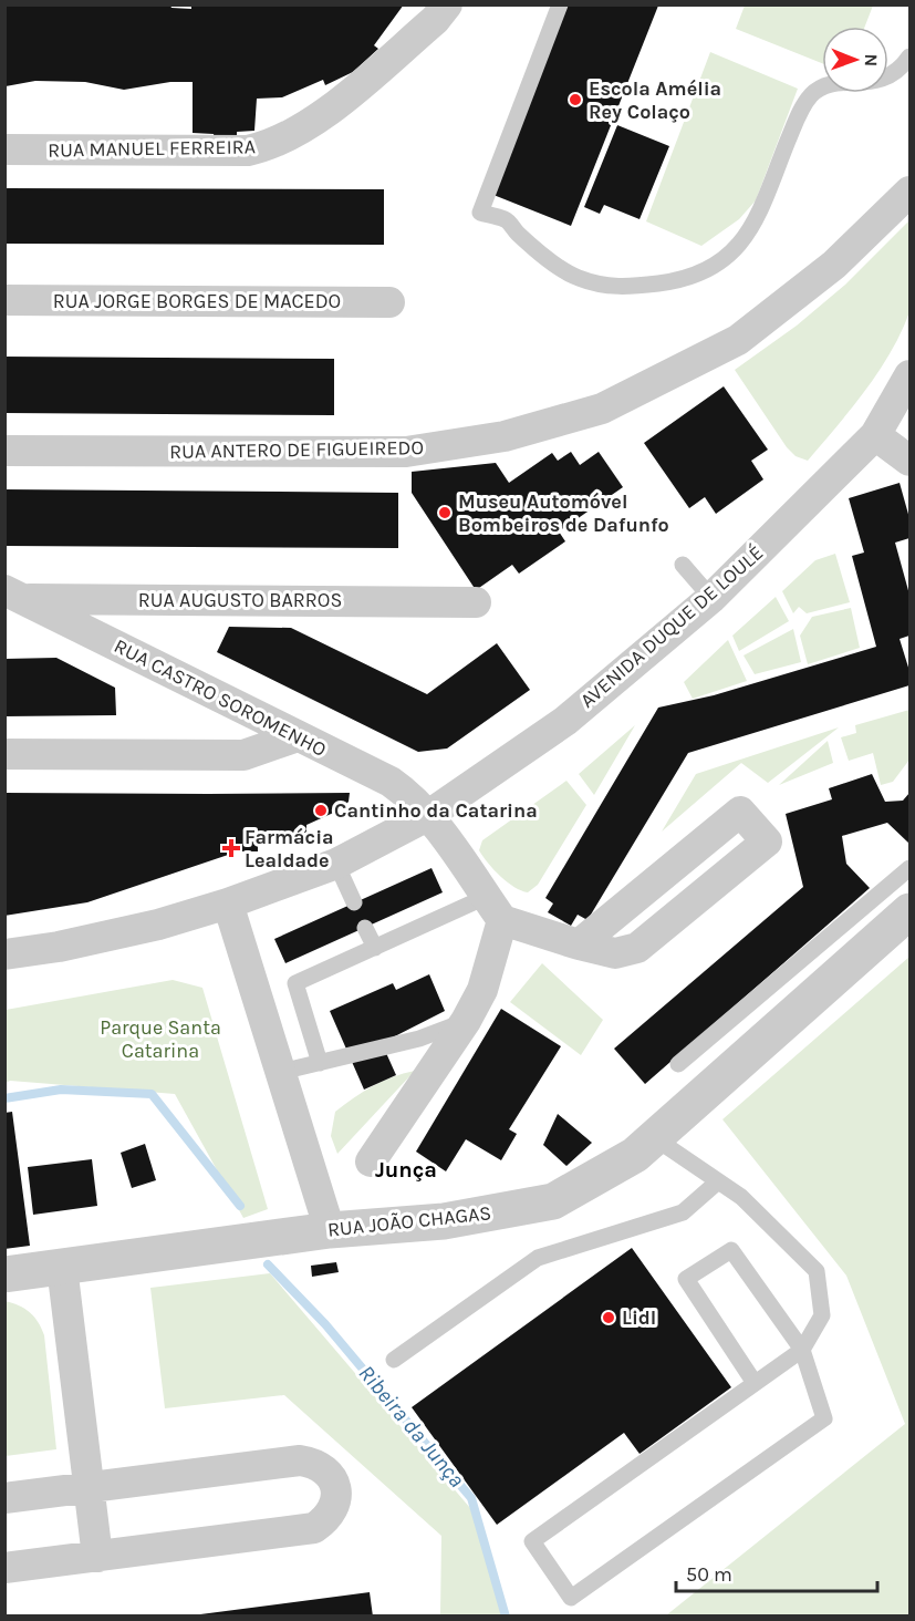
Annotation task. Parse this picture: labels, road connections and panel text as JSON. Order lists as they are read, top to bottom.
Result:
{
  "streets": {
    "street": [
      "RUA MANUEL FERREIRA",
      "RUA JORGE BORGES DE MACEDO",
      "RUA ANTERO DE FIGUEIREDO",
      "RUA AUGUSTO BARROS",
      "AVENIDA DUQUE DE LOULÉ",
      "RUA CASTRO SOROMENHO",
      "RUA JOÃO CHAGAS"
    ]
  },
  "crossings": [
    ["RUA AUGUSTO BARROS", "RUA CASTRO SOROMENHO"],
    ["AVENIDA DUQUE DE LOULÉ", "RUA CASTRO SOROMENHO"]
  ],
  "districts": ["Junça"],
  "water": ["Ribeira da Junça"],
  "parks": ["Parque Santa Catarina"],
  "places": {
    "other": [
      "Escola Amélia Rey Colaço",
      "Museu Automóvel Bombeiros de Dafunfo",
      "Cantinho da Catarina",
      "Lidl"
    ],
    "health": ["Farmácia Lealdade"]
  },
  "scale_bar": "50 m",
  "north": "right"
}
